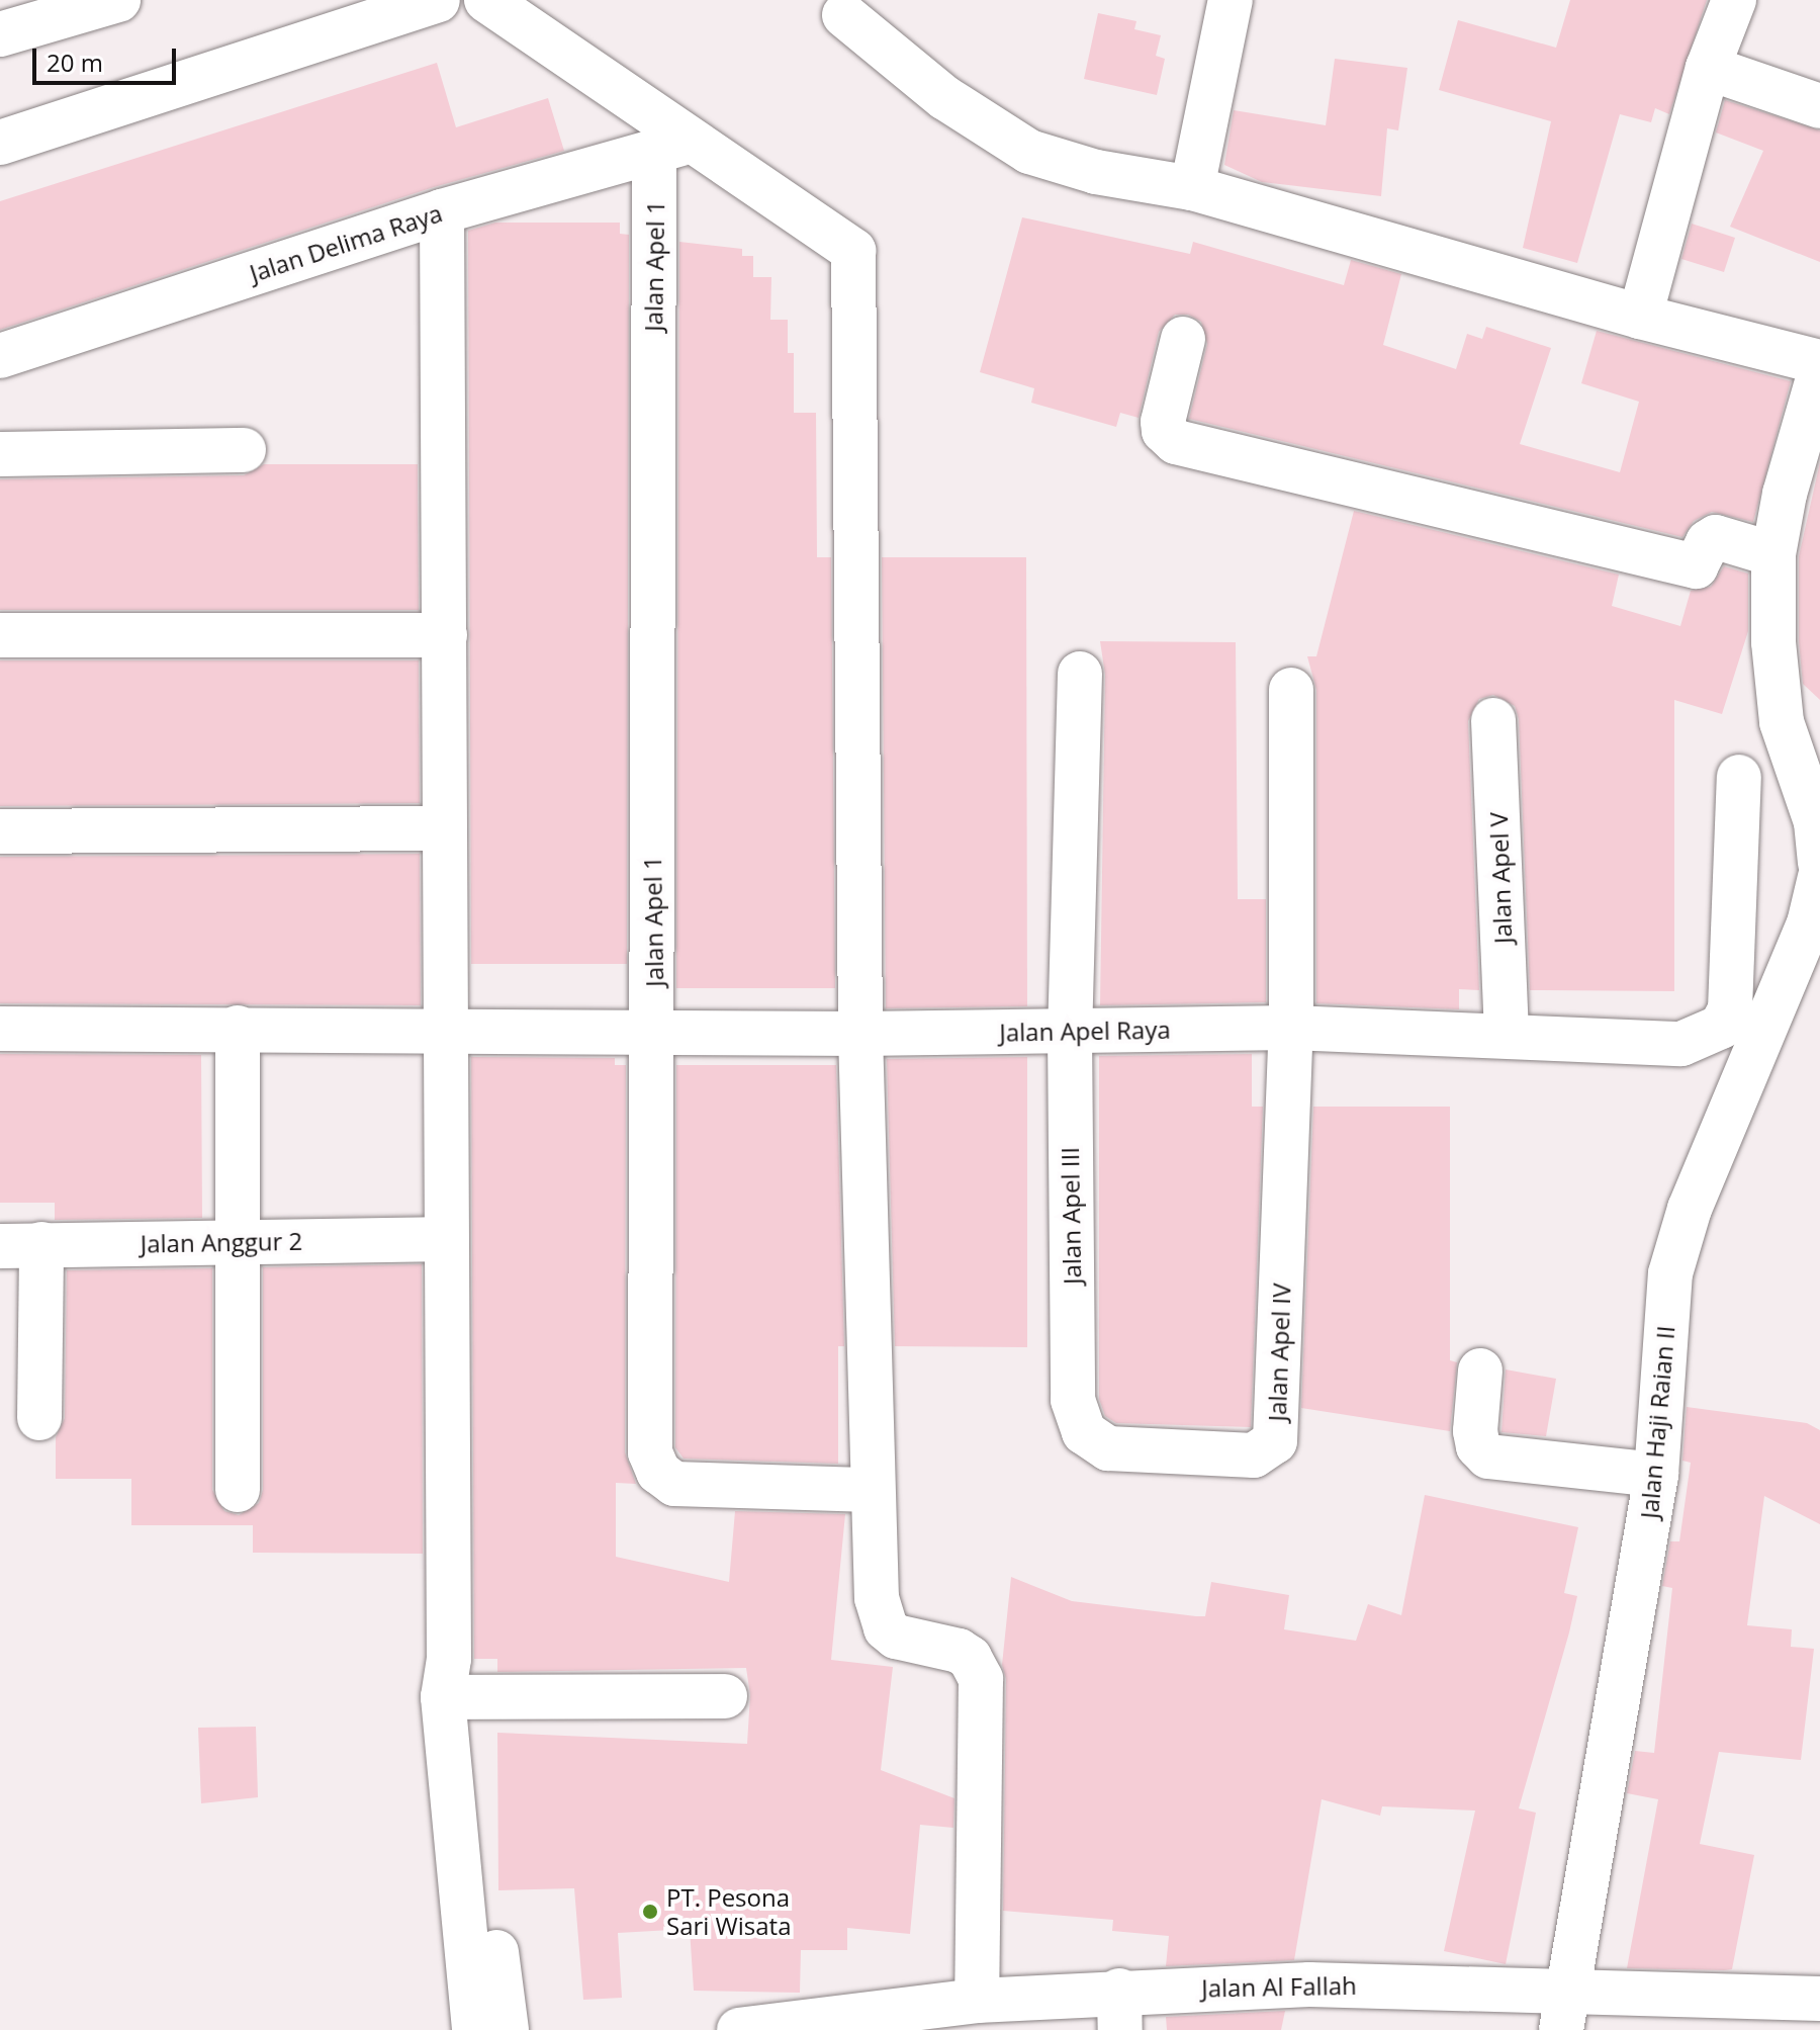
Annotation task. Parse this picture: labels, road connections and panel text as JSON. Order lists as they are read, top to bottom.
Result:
{
  "streets": {
    "street": [
      "Jalan Delima Raya",
      "Jalan Apel 1",
      "Jalan Apel V",
      "Jalan Apel Raya",
      "Jalan Apel III",
      "Jalan Anggur 2",
      "Jalan Apel IV",
      "Jalan Haji Raian II",
      "Jalan Al Fallah"
    ]
  },
  "crossings": [
    ["Jalan Delima Raya", "Jalan Apel 1"],
    ["Jalan Apel 1", "Jalan Apel Raya"],
    ["Jalan Apel V", "Jalan Apel Raya"],
    ["Jalan Apel Raya", "Jalan Apel III"],
    ["Jalan Apel Raya", "Jalan Apel IV"],
    ["Jalan Apel III", "Jalan Apel IV"],
    ["Jalan Haji Raian II", "Jalan Al Fallah"]
  ],
  "places": ["PT. Pesona Sari Wisata"],
  "scale_bar": "20 m"
}
